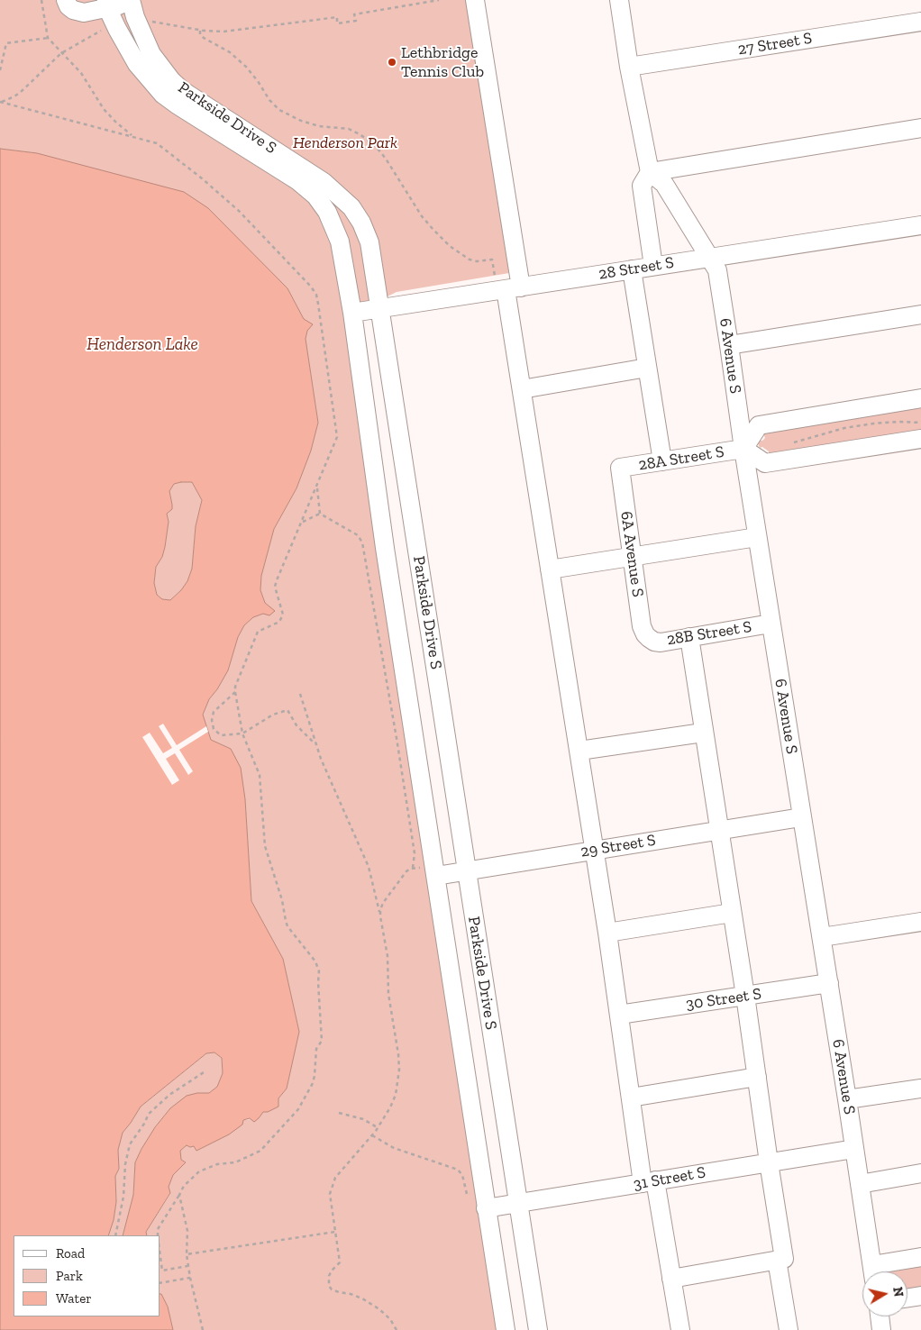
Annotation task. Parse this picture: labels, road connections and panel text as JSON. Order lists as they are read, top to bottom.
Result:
{
  "streets": {
    "street": [
      "27 Street S",
      "Parkside Drive S",
      "28 Street S",
      "6 Avenue S",
      "28A Street S",
      "6A Avenue S",
      "28B Street S",
      "29 Street S",
      "30 Street S",
      "31 Street S"
    ]
  },
  "crossings": [
    ["Parkside Drive S", "28 Street S"],
    ["Parkside Drive S", "29 Street S"],
    ["Parkside Drive S", "31 Street S"],
    ["28 Street S", "6 Avenue S"],
    ["6 Avenue S", "28A Street S"],
    ["6 Avenue S", "28B Street S"],
    ["6 Avenue S", "29 Street S"],
    ["6 Avenue S", "30 Street S"],
    ["6 Avenue S", "31 Street S"],
    ["28A Street S", "6A Avenue S"],
    ["6A Avenue S", "28B Street S"]
  ],
  "water": ["Henderson Lake"],
  "parks": ["Henderson Park"],
  "places": ["Lethbridge Tennis Club"],
  "legend": ["Road", "Park", "Water"],
  "north": "right"
}
